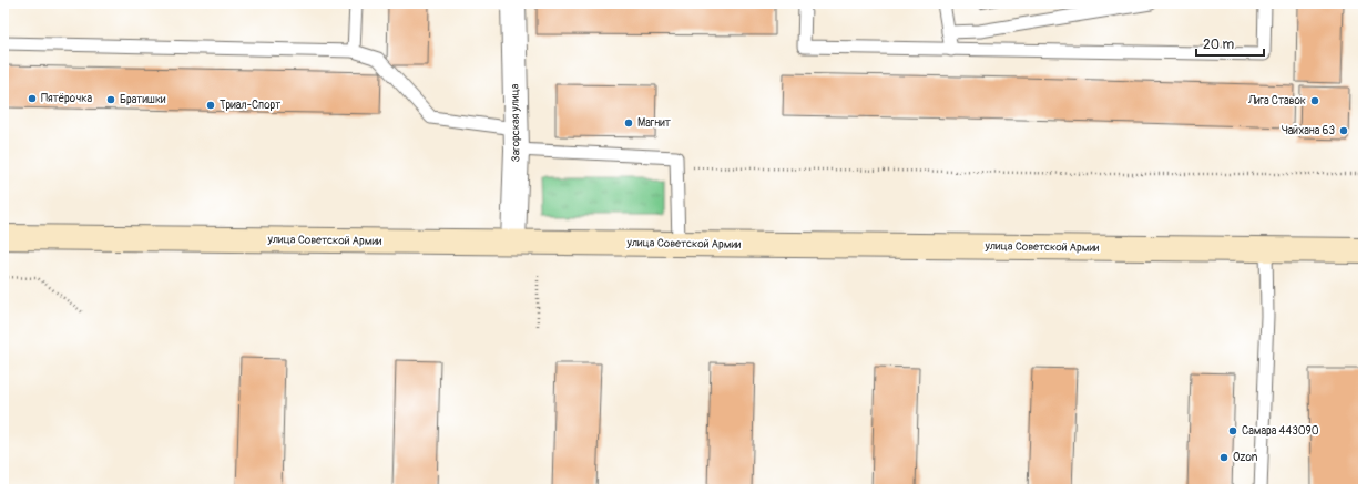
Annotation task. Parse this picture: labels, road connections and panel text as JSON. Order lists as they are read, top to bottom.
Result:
{
  "streets": {
    "main road": ["улица Советской Армии"],
    "street": ["Загорская улица"]
  },
  "crossings": [
    ["Загорская улица", "улица Советской Армии"]
  ],
  "places": [
    "Пятёрочка",
    "Братишки",
    "Лига Ставок",
    "Триал-Спорт",
    "Магнит",
    "Чайхана 63",
    "Самара 443090",
    "Ozon"
  ],
  "scale_bar": "20 m"
}
